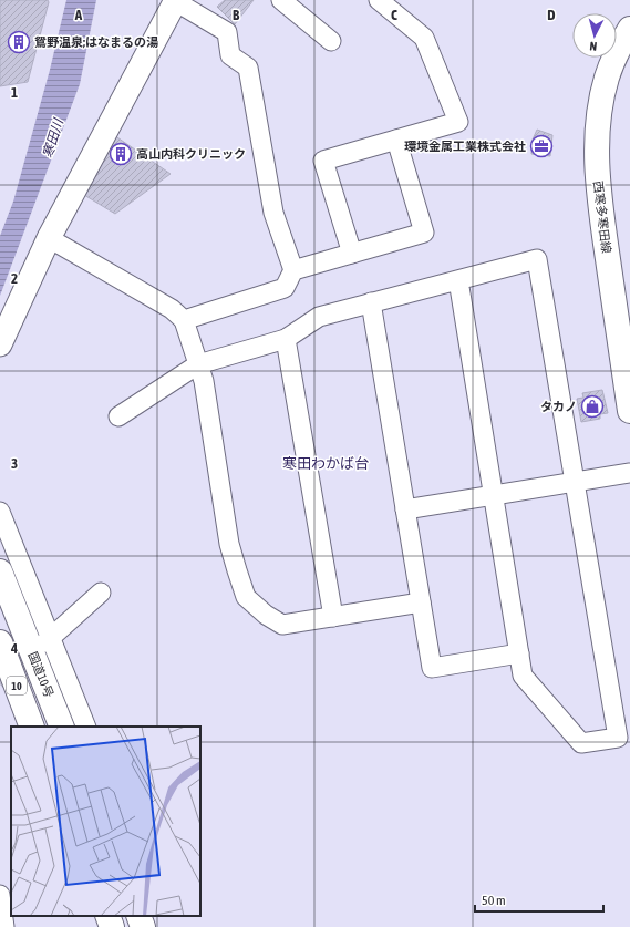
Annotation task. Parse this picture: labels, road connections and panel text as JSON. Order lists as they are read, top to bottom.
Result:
{
  "streets": {
    "main road": ["西寒多寒田線", "国道10号", "10"]
  },
  "districts": ["寒田わかば台"],
  "water": ["寒田川"],
  "places": {
    "building": ["鴛野温泉;はなまるの湯", "高山内科クリニック"],
    "office": ["環境金属工業株式会社"],
    "shop": ["タカノ"]
  },
  "scale_bar": "50 m",
  "north": "bottom",
  "grid": {
    "columns": [
      "A",
      "B",
      "C",
      "D"
    ],
    "rows": [
      "1",
      "2",
      "3",
      "4"
    ]
  }
}
